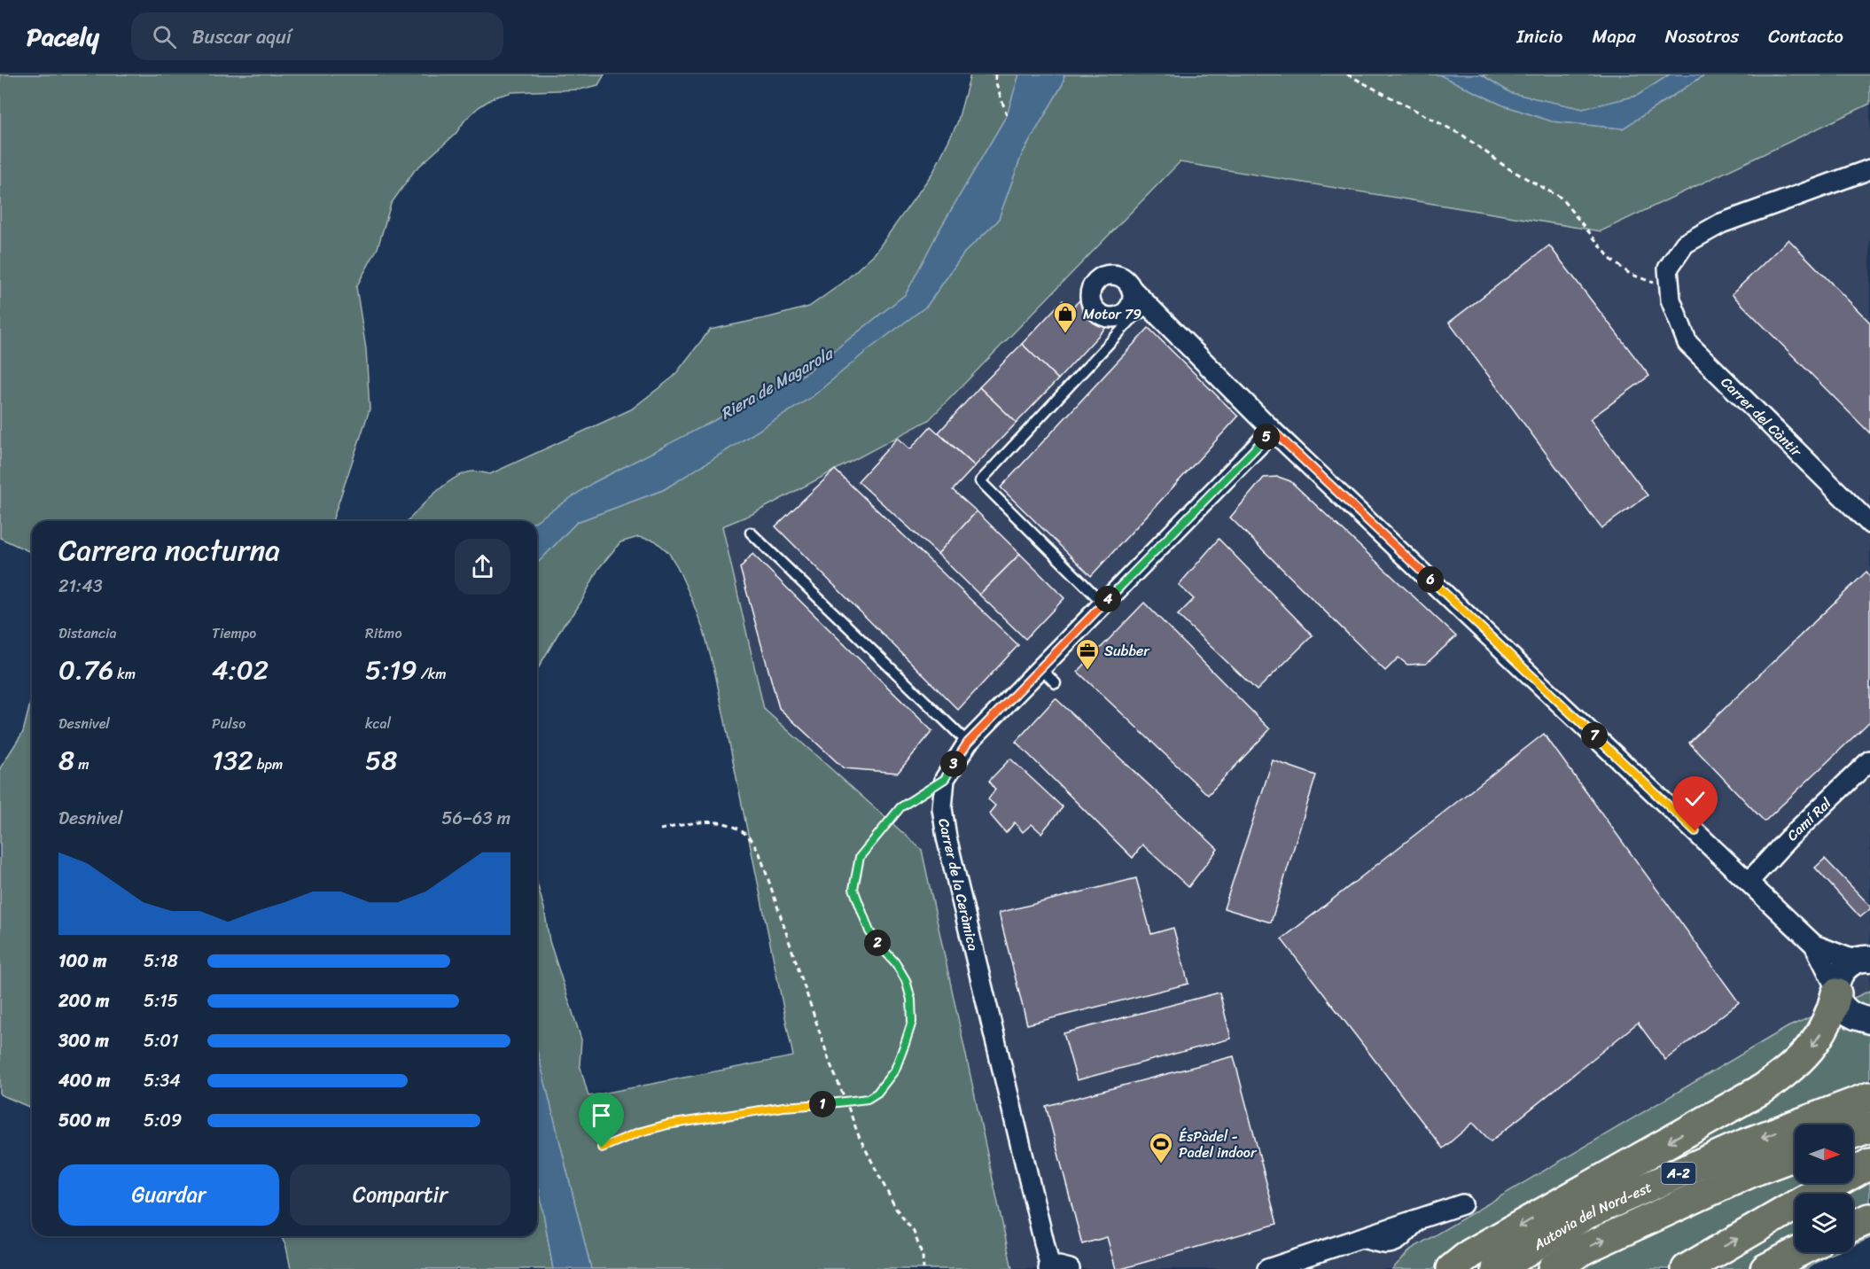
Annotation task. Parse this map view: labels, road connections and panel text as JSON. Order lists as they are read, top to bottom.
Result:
{
  "streets": {
    "highway": ["A-2", "Autovia del Nord-est"],
    "street": ["Carrer del Càntir", "Camí Ral", "Carrer de la Ceràmica"]
  },
  "water": ["Riera de Magarola"],
  "places": {
    "shop": ["Motor 79"],
    "office": ["Subber"],
    "sports": ["ÉsPàdel - Padel indoor"]
  },
  "north": "right",
  "page": {
    "header": "Pacely",
    "search": "Buscar aquí",
    "nav": [
      "Inicio",
      "Mapa",
      "Nosotros",
      "Contacto"
    ],
    "pins": [
      "5",
      "6",
      "4",
      "7",
      "3",
      "2",
      "1"
    ],
    "heading": ["Carrera nocturna", "21:43"],
    "stats": [
      ["Distancia", "0.76 km"],
      ["Tiempo", "4:02"],
      ["Ritmo", "5:19 /km"],
      ["Desnivel", "8 m"],
      ["Pulso", "132 bpm"],
      ["kcal", "58"]
    ],
    "chart": ["Desnivel", "56–63 m"],
    "list": [
      {
        "name": "100 m",
        "note": "5:18"
      },
      {
        "name": "200 m",
        "note": "5:15"
      },
      {
        "name": "300 m",
        "note": "5:01"
      },
      {
        "name": "400 m",
        "note": "5:34"
      },
      {
        "name": "500 m",
        "note": "5:09"
      }
    ],
    "buttons": ["Guardar", "Compartir"]
  }
}
